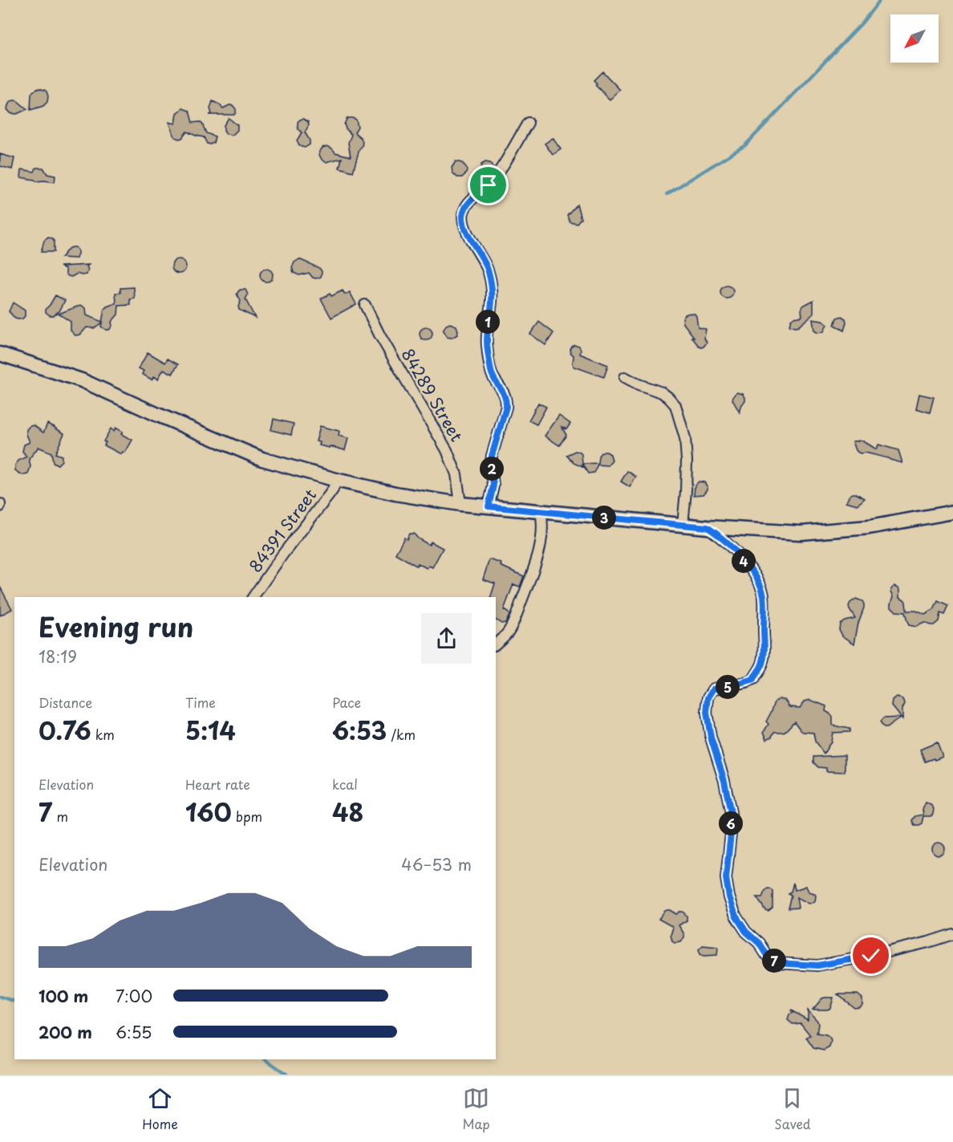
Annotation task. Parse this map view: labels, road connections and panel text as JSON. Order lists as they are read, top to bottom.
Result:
{
  "streets": {
    "street": ["84289 Street", "84391 Street"]
  },
  "north": "bottom left",
  "page": {
    "pins": [
      "1",
      "2",
      "3",
      "4",
      "5",
      "6",
      "7"
    ],
    "heading": ["Evening run", "18:19"],
    "stats": [
      ["Distance", "0.76 km"],
      ["Time", "5:14"],
      ["Pace", "6:53 /km"],
      ["Elevation", "7 m"],
      ["Heart rate", "160 bpm"],
      ["kcal", "48"]
    ],
    "chart": ["Elevation", "46–53 m"],
    "list": [
      {
        "name": "100 m",
        "note": "7:00"
      },
      {
        "name": "200 m",
        "note": "6:55"
      }
    ],
    "tabs": ["Home", "Map", "Saved"]
  }
}
